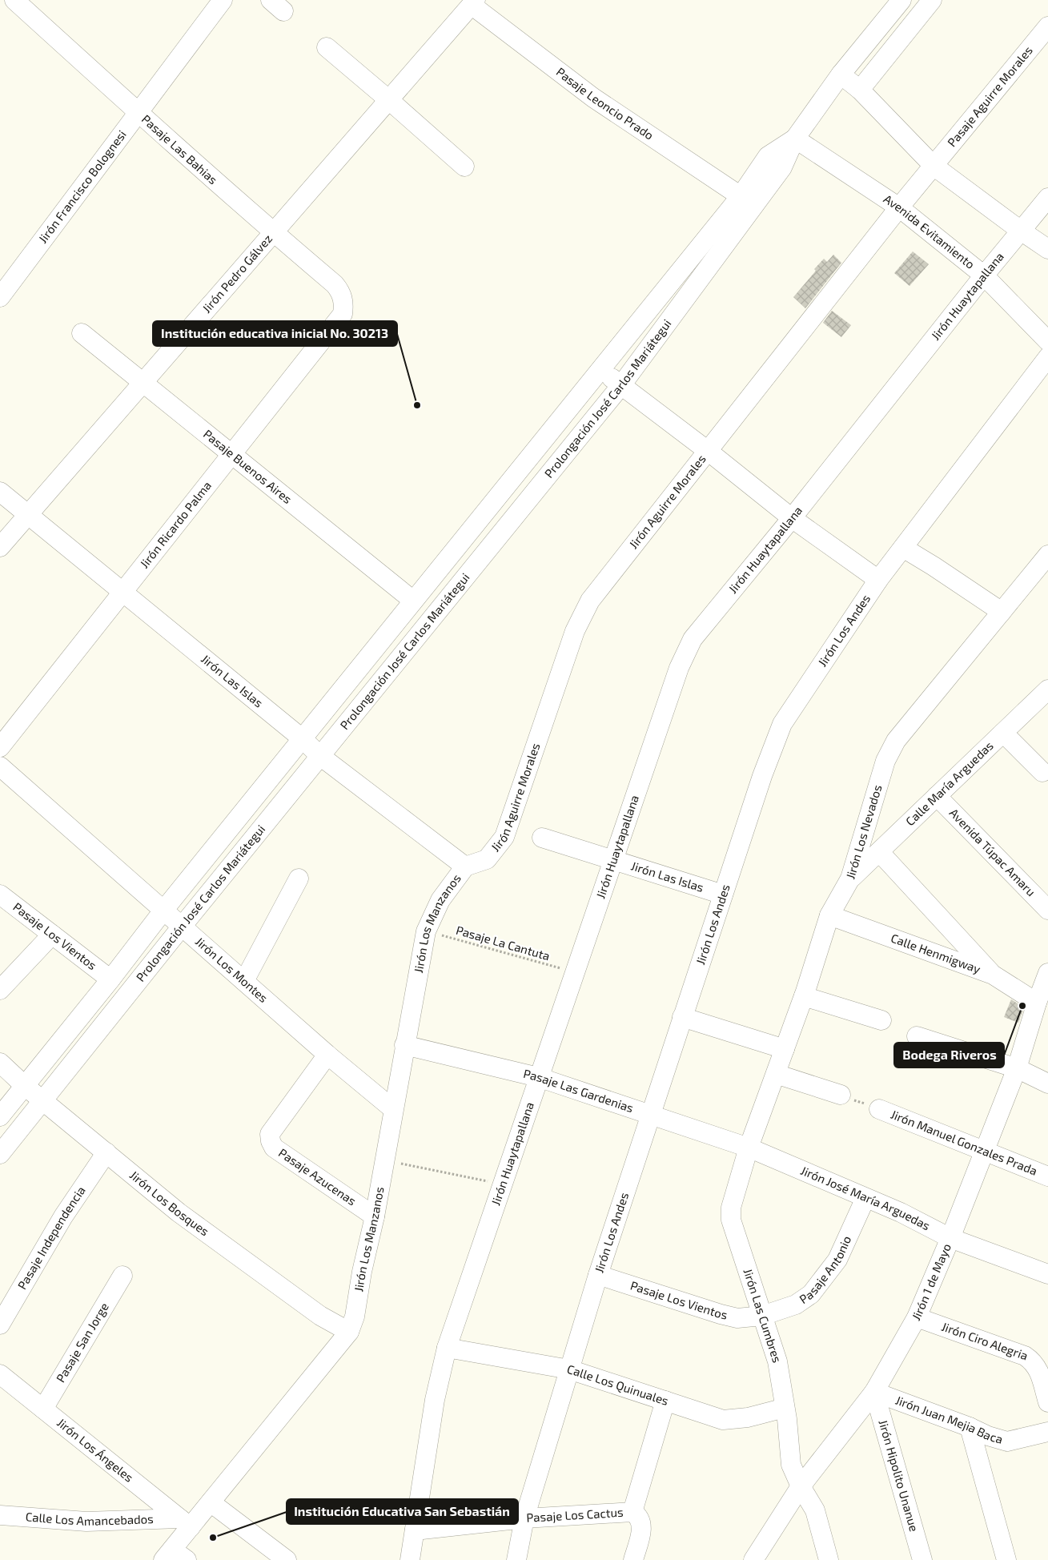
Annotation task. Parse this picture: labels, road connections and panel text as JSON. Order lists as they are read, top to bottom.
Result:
{
  "streets": {
    "street": [
      "Pasaje Aguirre Morales",
      "Pasaje Leoncio Prado",
      "Pasaje Las Bahias",
      "Jirón Francisco Bolognesi",
      "Avenida Evitamiento",
      "Jirón Pedro Gálvez",
      "Jirón Huaytapallana",
      "Prolongación José Carlos Mariátegui",
      "Pasaje Buenos Aires",
      "Jirón Aguirre Morales",
      "Jirón Ricardo Palma",
      "Jirón Los Andes",
      "Jirón Las Islas",
      "Calle María Arguedas",
      "Jirón Los Nevados",
      "Avenida Túpac Amaru",
      "Jirón Los Manzanos",
      "Pasaje Los Vientos",
      "Calle Henmigway",
      "Jirón Los Montes",
      "Pasaje Las Gardenias",
      "Jirón Manuel Gonzales Prada",
      "Pasaje Azucenas",
      "Jirón José María Arguedas",
      "Jirón Los Bosques",
      "Pasaje Independencia",
      "Pasaje Antonio",
      "Jirón 1 de Mayo",
      "Jirón Las Cumbres",
      "Pasaje San Jorge",
      "Jirón Ciro Alegria",
      "Calle Los Quinuales",
      "Jirón Juan Mejia Baca",
      "Jirón Los Ángeles",
      "Jirón Hipolito Unanue",
      "Pasaje Los Cactus",
      "Calle Los Amancebados"
    ],
    "path": ["Pasaje La Cantuta"]
  },
  "crossings": [
    ["Pasaje Aguirre Morales", "Jirón Aguirre Morales"],
    ["Pasaje Leoncio Prado", "Jirón Pedro Gálvez"],
    ["Pasaje Leoncio Prado", "Prolongación José Carlos Mariátegui"],
    ["Pasaje Las Bahias", "Jirón Francisco Bolognesi"],
    ["Pasaje Las Bahias", "Jirón Pedro Gálvez"],
    ["Pasaje Las Bahias", "Jirón Ricardo Palma"],
    ["Avenida Evitamiento", "Jirón Huaytapallana"],
    ["Avenida Evitamiento", "Prolongación José Carlos Mariátegui"],
    ["Avenida Evitamiento", "Jirón Aguirre Morales"],
    ["Jirón Pedro Gálvez", "Pasaje Buenos Aires"],
    ["Jirón Pedro Gálvez", "Jirón Las Islas"],
    ["Jirón Huaytapallana", "Jirón Las Islas"],
    ["Jirón Huaytapallana", "Pasaje La Cantuta"],
    ["Jirón Huaytapallana", "Pasaje Las Gardenias"],
    ["Jirón Huaytapallana", "Calle Los Quinuales"],
    ["Jirón Huaytapallana", "Pasaje Los Cactus"],
    ["Prolongación José Carlos Mariátegui", "Pasaje Buenos Aires"],
    ["Prolongación José Carlos Mariátegui", "Jirón Las Islas"],
    ["Prolongación José Carlos Mariátegui", "Pasaje Los Vientos"],
    ["Prolongación José Carlos Mariátegui", "Jirón Los Montes"],
    ["Prolongación José Carlos Mariátegui", "Jirón Los Bosques"],
    ["Pasaje Buenos Aires", "Jirón Ricardo Palma"],
    ["Jirón Aguirre Morales", "Jirón Las Islas"],
    ["Jirón Aguirre Morales", "Jirón Los Manzanos"],
    ["Jirón Ricardo Palma", "Jirón Las Islas"],
    ["Jirón Los Andes", "Jirón Las Islas"],
    ["Jirón Los Andes", "Pasaje Los Vientos"],
    ["Jirón Los Andes", "Pasaje Las Gardenias"],
    ["Jirón Los Andes", "Calle Los Quinuales"],
    ["Jirón Los Andes", "Pasaje Los Cactus"],
    ["Jirón Las Islas", "Jirón Los Manzanos"],
    ["Calle María Arguedas", "Jirón Los Nevados"],
    ["Calle María Arguedas", "Avenida Túpac Amaru"],
    ["Jirón Los Nevados", "Calle Henmigway"],
    ["Jirón Los Nevados", "Pasaje Las Gardenias"],
    ["Jirón Los Nevados", "Jirón José María Arguedas"],
    ["Jirón Los Nevados", "Jirón Las Cumbres"],
    ["Jirón Los Manzanos", "Pasaje La Cantuta"],
    ["Jirón Los Manzanos", "Jirón Los Montes"],
    ["Jirón Los Manzanos", "Pasaje Las Gardenias"],
    ["Jirón Los Manzanos", "Pasaje Azucenas"],
    ["Jirón Los Manzanos", "Jirón Los Bosques"],
    ["Jirón Los Manzanos", "Jirón Los Ángeles"],
    ["Jirón Los Manzanos", "Calle Los Amancebados"],
    ["Pasaje Los Vientos", "Pasaje Antonio"],
    ["Pasaje Los Vientos", "Jirón Las Cumbres"],
    ["Calle Henmigway", "Jirón 1 de Mayo"],
    ["Jirón Los Montes", "Pasaje Azucenas"],
    ["Pasaje Las Gardenias", "Jirón José María Arguedas"],
    ["Pasaje Las Gardenias", "Jirón Las Cumbres"],
    ["Jirón Manuel Gonzales Prada", "Jirón 1 de Mayo"],
    ["Jirón José María Arguedas", "Pasaje Antonio"],
    ["Jirón José María Arguedas", "Jirón 1 de Mayo"],
    ["Jirón José María Arguedas", "Jirón Las Cumbres"],
    ["Jirón Los Bosques", "Pasaje Independencia"],
    ["Pasaje Antonio", "Jirón Las Cumbres"],
    ["Jirón 1 de Mayo", "Jirón Las Cumbres"],
    ["Jirón 1 de Mayo", "Jirón Ciro Alegria"],
    ["Jirón 1 de Mayo", "Jirón Juan Mejia Baca"],
    ["Jirón 1 de Mayo", "Jirón Hipolito Unanue"],
    ["Jirón Las Cumbres", "Calle Los Quinuales"],
    ["Pasaje San Jorge", "Jirón Los Ángeles"],
    ["Jirón Juan Mejia Baca", "Jirón Hipolito Unanue"],
    ["Jirón Los Ángeles", "Calle Los Amancebados"]
  ],
  "places": ["Institución educativa inicial No. 30213", "Bodega Riveros", "Institución Educativa San Sebastián"]
}
